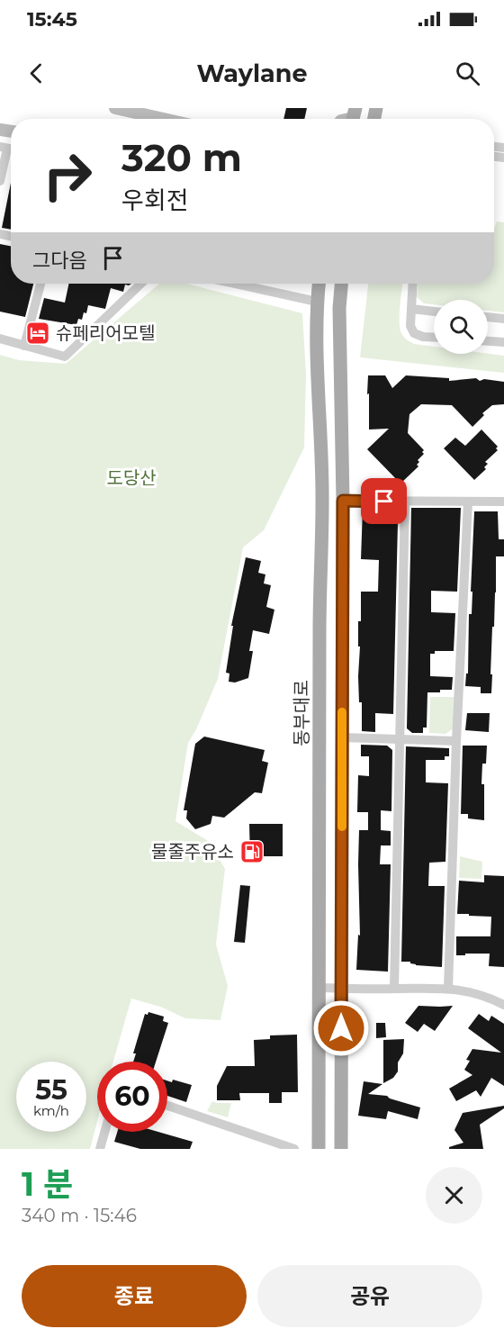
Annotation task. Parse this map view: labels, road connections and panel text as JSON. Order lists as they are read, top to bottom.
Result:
{
  "streets": {
    "main road": ["동부대로"]
  },
  "parks": ["도당산"],
  "places": {
    "hotel": ["슈페리어모텔"],
    "fuel station": ["물줄주유소"]
  },
  "page": {
    "status": "15:45",
    "header": "Waylane",
    "turn": ["320 m", "우회전"],
    "then": "그다음",
    "speed": "55 km/h",
    "limit": "60",
    "heading": ["1 분", "340 m · 15:46"],
    "buttons": ["종료", "공유"]
  }
}
